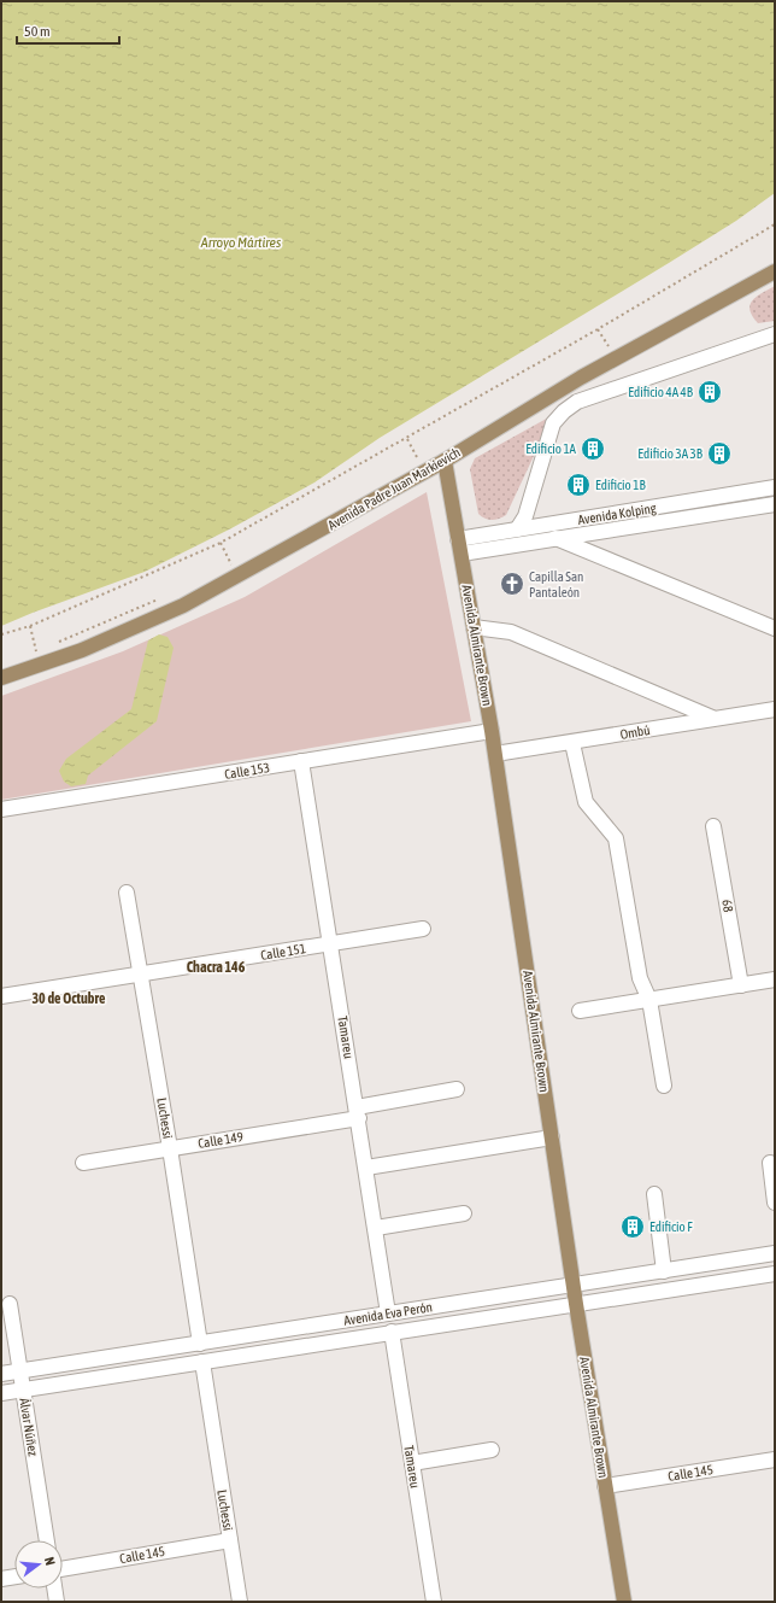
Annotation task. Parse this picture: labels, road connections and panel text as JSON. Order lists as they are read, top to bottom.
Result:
{
  "streets": {
    "main road": ["Avenida Padre Juan Markievich", "Avenida Almirante Brown"],
    "street": [
      "Avenida Kolping",
      "Ombú",
      "Calle 153",
      "68",
      "Calle 151",
      "Tamareu",
      "Luchessi",
      "Calle 149",
      "Avenida Eva Perón",
      "Álvar Núñez",
      "Calle 145"
    ]
  },
  "crossings": [
    ["Avenida Padre Juan Markievich", "Avenida Almirante Brown"],
    ["Avenida Kolping", "Avenida Almirante Brown"],
    ["Avenida Almirante Brown", "Ombú"],
    ["Avenida Almirante Brown", "Calle 153"],
    ["Avenida Almirante Brown", "Avenida Eva Perón"],
    ["Avenida Almirante Brown", "Calle 145"],
    ["Calle 153", "Tamareu"],
    ["Calle 151", "Tamareu"],
    ["Calle 151", "Luchessi"],
    ["Tamareu", "Calle 149"],
    ["Tamareu", "Avenida Eva Perón"],
    ["Luchessi", "Calle 149"],
    ["Luchessi", "Avenida Eva Perón"],
    ["Luchessi", "Calle 145"],
    ["Avenida Eva Perón", "Álvar Núñez"]
  ],
  "districts": ["Chacra 146", "30 de Octubre"],
  "water": ["Arroyo Mártires"],
  "places": {
    "building": [
      "Edificio 4A 4B",
      "Edificio 1A",
      "Edificio 3A 3B",
      "Edificio 1B",
      "Edificio F"
    ],
    "church": ["Capilla San Pantaleón"]
  },
  "scale_bar": "50 m",
  "north": "right"
}
